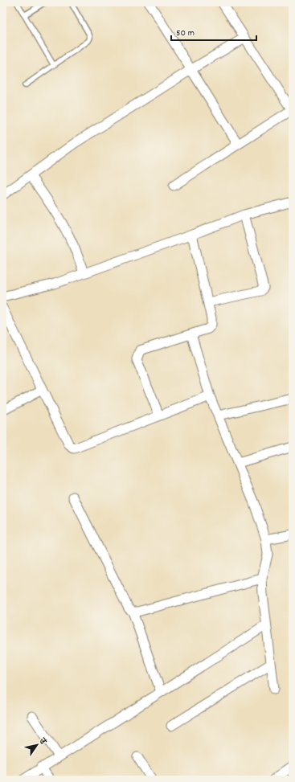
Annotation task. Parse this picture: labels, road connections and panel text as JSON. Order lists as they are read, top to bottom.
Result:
{
  "scale_bar": "50 m",
  "north": "top right"
}
